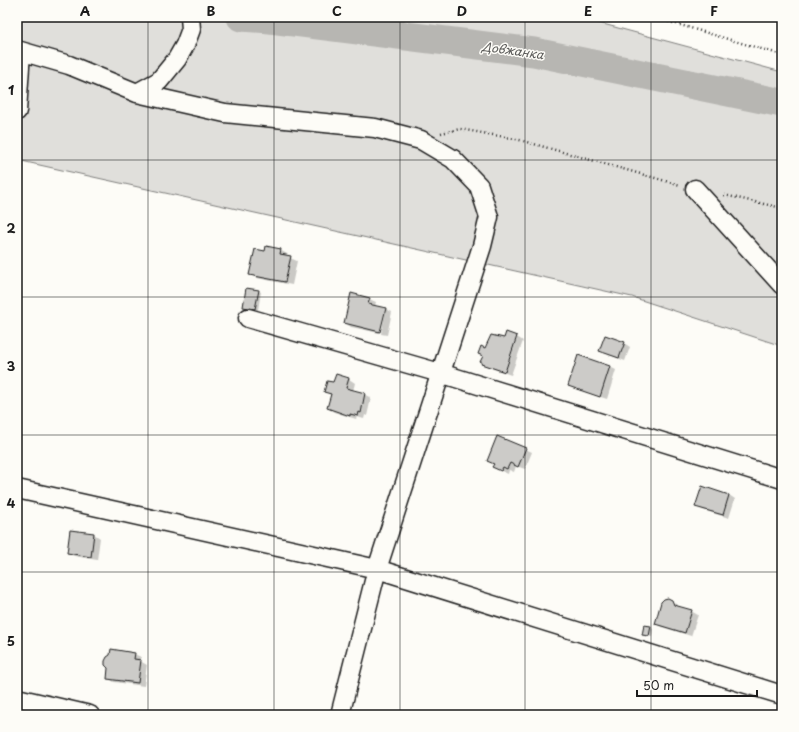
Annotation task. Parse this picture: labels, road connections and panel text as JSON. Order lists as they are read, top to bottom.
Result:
{
  "water": ["Довжанка"],
  "scale_bar": "50 m",
  "grid": {
    "columns": [
      "A",
      "B",
      "C",
      "D",
      "E",
      "F"
    ],
    "rows": [
      "1",
      "2",
      "3",
      "4",
      "5"
    ]
  }
}
